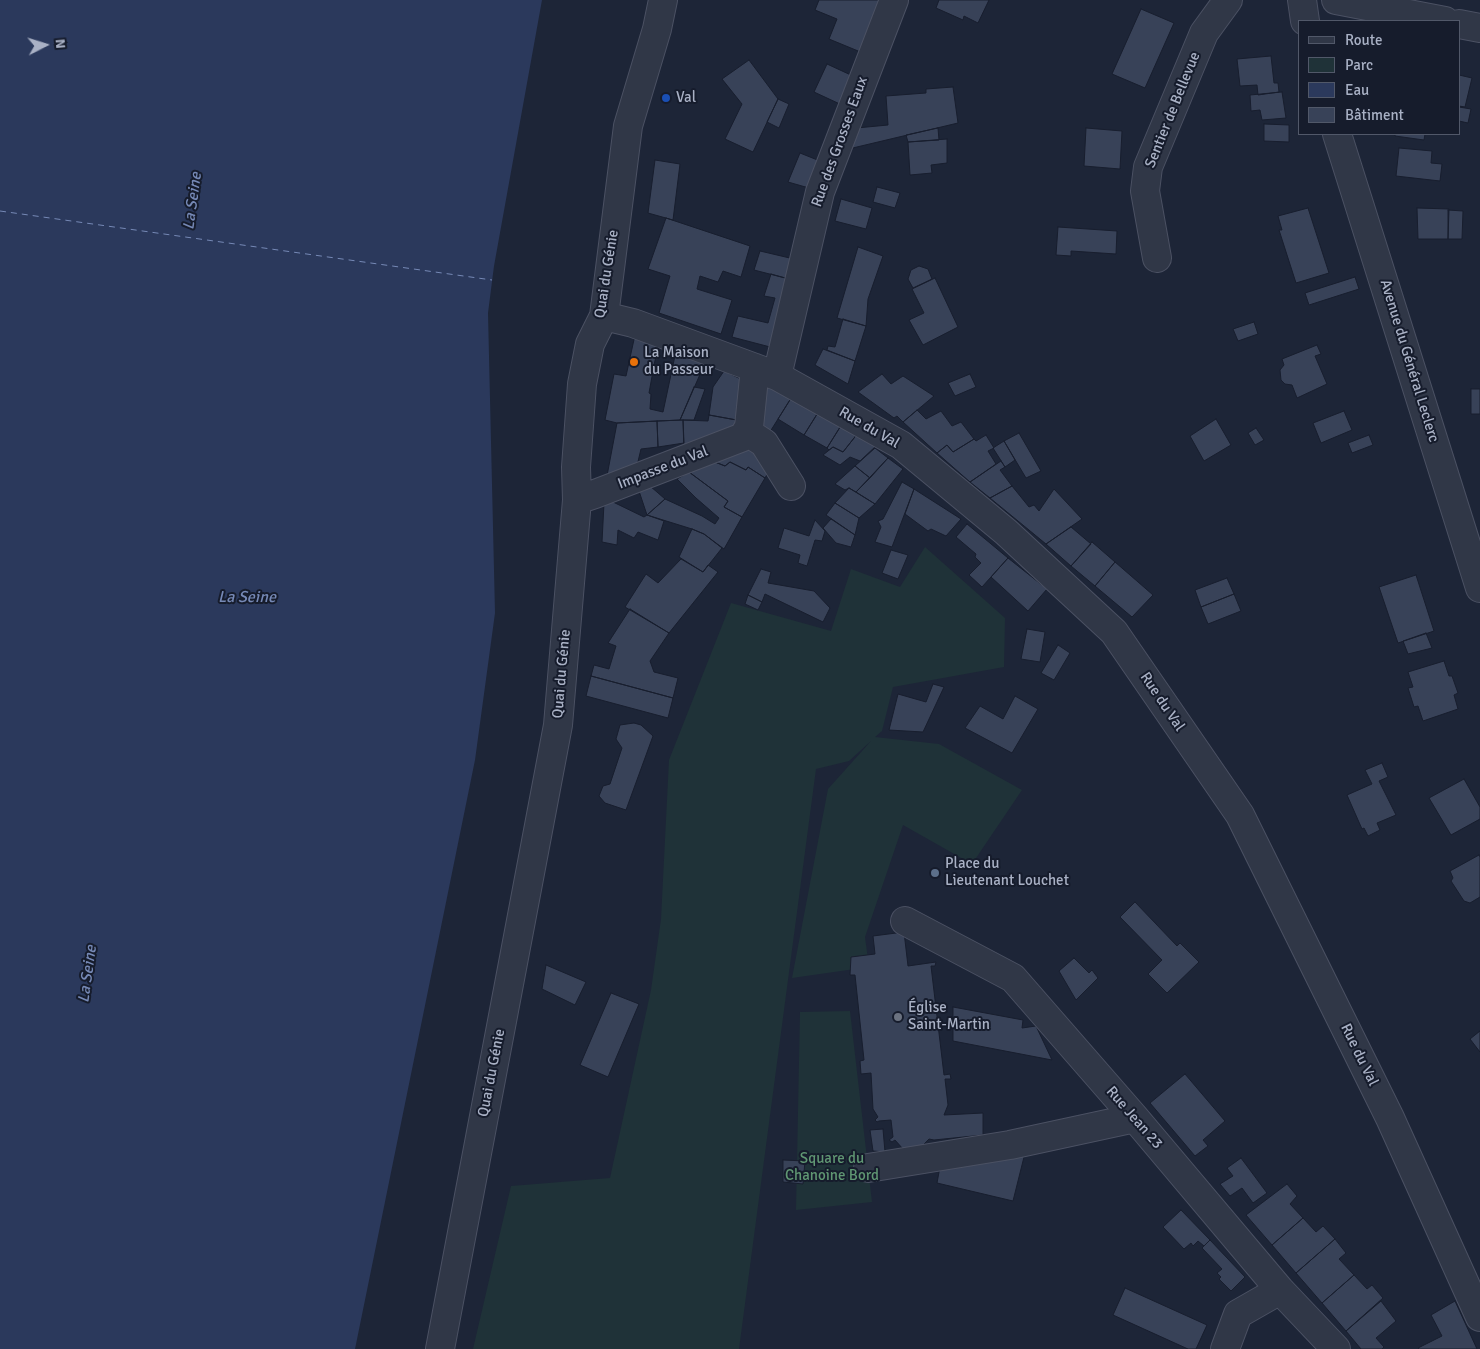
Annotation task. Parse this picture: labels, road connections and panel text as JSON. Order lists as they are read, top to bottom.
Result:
{
  "streets": {
    "street": [
      "Sentier de Bellevue",
      "Rue des Grosses Eaux",
      "Quai du Génie",
      "Avenue du Général Leclerc",
      "Rue du Val",
      "Impasse du Val",
      "Rue Jean 23"
    ]
  },
  "crossings": [
    ["Rue des Grosses Eaux", "Rue du Val"],
    ["Quai du Génie", "Rue du Val"],
    ["Quai du Génie", "Impasse du Val"]
  ],
  "water": ["La Seine"],
  "parks": ["Square du Chanoine Bord"],
  "places": [
    "Val",
    "La Maison du Passeur",
    "Place du Lieutenant Louchet",
    "Église Saint-Martin"
  ],
  "legend": [
    "Route",
    "Parc",
    "Eau",
    "Bâtiment"
  ],
  "north": "right"
}
